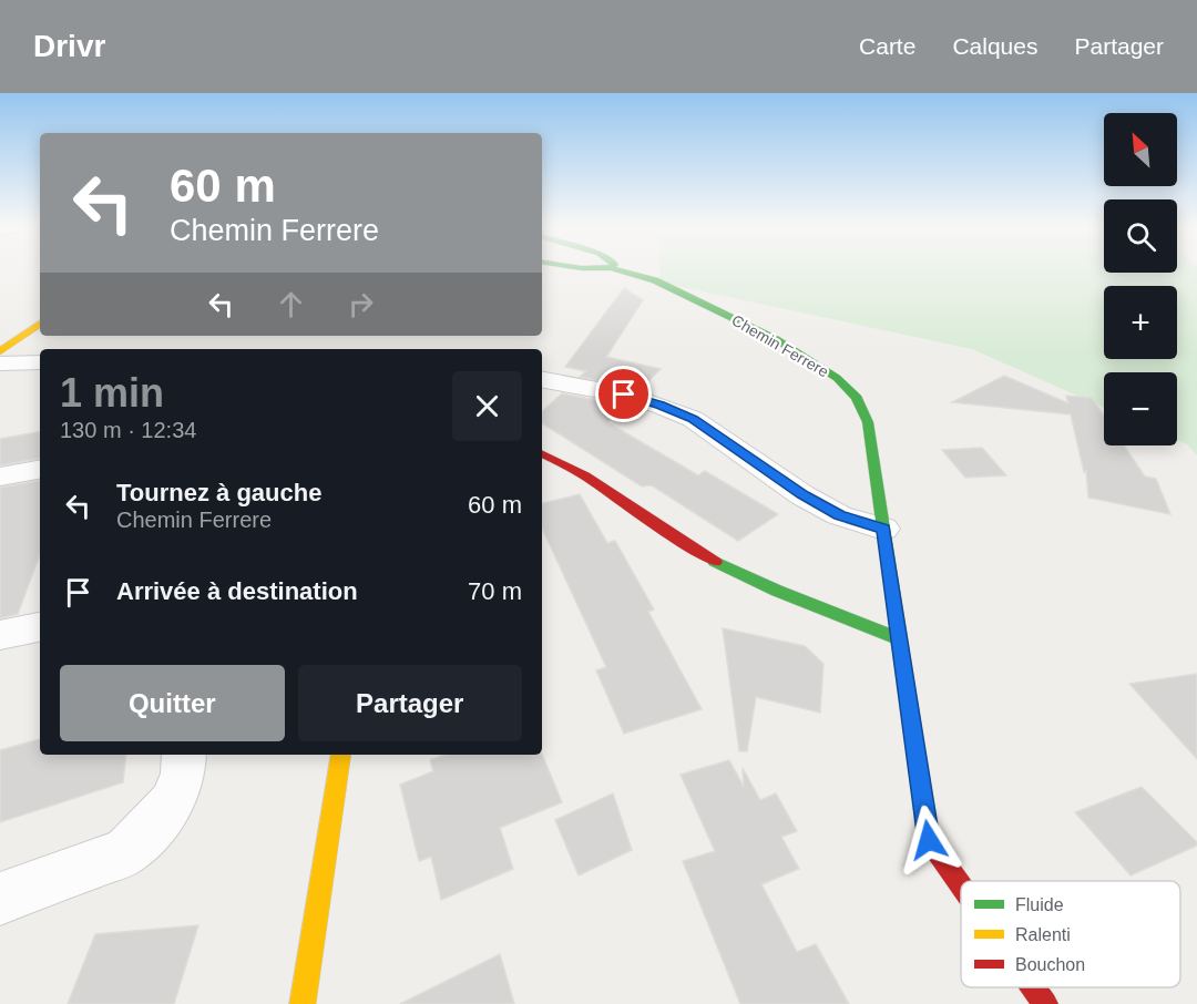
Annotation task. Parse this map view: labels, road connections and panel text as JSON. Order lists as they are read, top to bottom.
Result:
{
  "streets": {
    "street": ["Chemin Ferrere"]
  },
  "legend": ["Fluide", "Ralenti", "Bouchon"],
  "north": "top left",
  "page": {
    "header": "Drivr",
    "nav": ["Carte", "Calques", "Partager"],
    "map_buttons": ["+", "−"],
    "turn": ["60 m", "Chemin Ferrere"],
    "heading": ["1 min", "130 m · 12:34"],
    "list": [
      {
        "name": "Tournez à gauche",
        "note": "Chemin Ferrere",
        "value": "60 m"
      },
      {
        "name": "Arrivée à destination",
        "value": "70 m"
      }
    ],
    "buttons": ["Quitter", "Partager"]
  }
}
